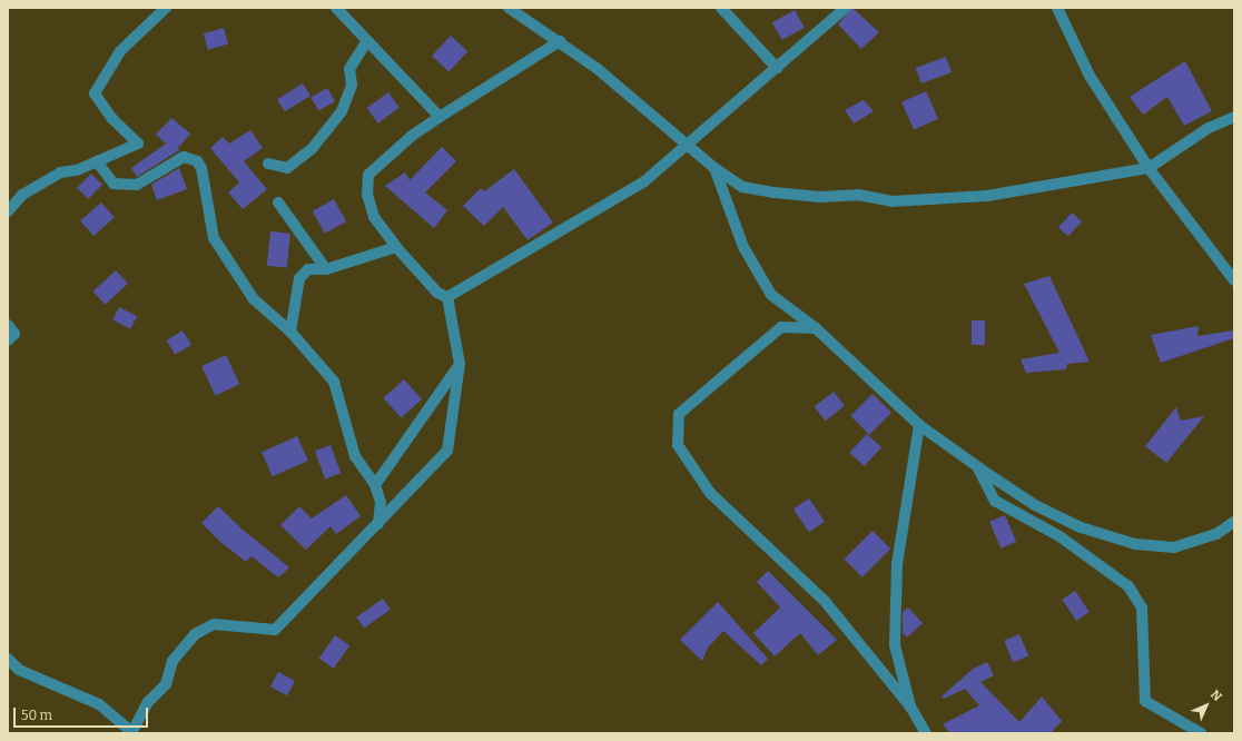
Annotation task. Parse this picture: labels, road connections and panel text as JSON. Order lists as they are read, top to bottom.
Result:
{
  "scale_bar": "50 m",
  "north": "top right"
}
